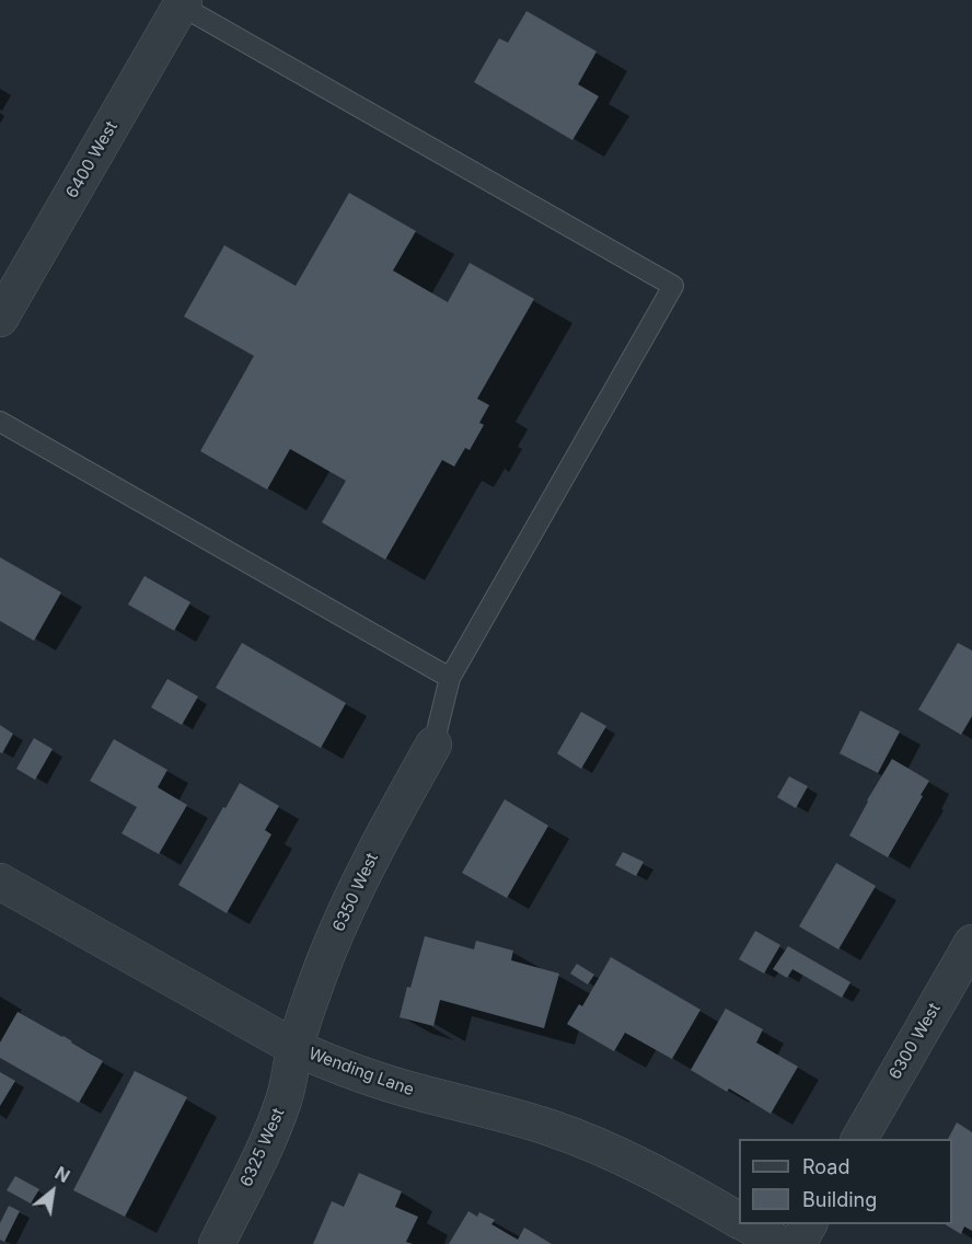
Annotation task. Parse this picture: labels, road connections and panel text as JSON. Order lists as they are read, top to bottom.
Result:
{
  "streets": {
    "street": [
      "6400 West",
      "6350 West",
      "6300 West",
      "Wending Lane",
      "6325 West"
    ]
  },
  "crossings": [
    ["6350 West", "Wending Lane"],
    ["6350 West", "6325 West"],
    ["Wending Lane", "6325 West"]
  ],
  "legend": ["Road", "Building"],
  "north": "top right"
}
